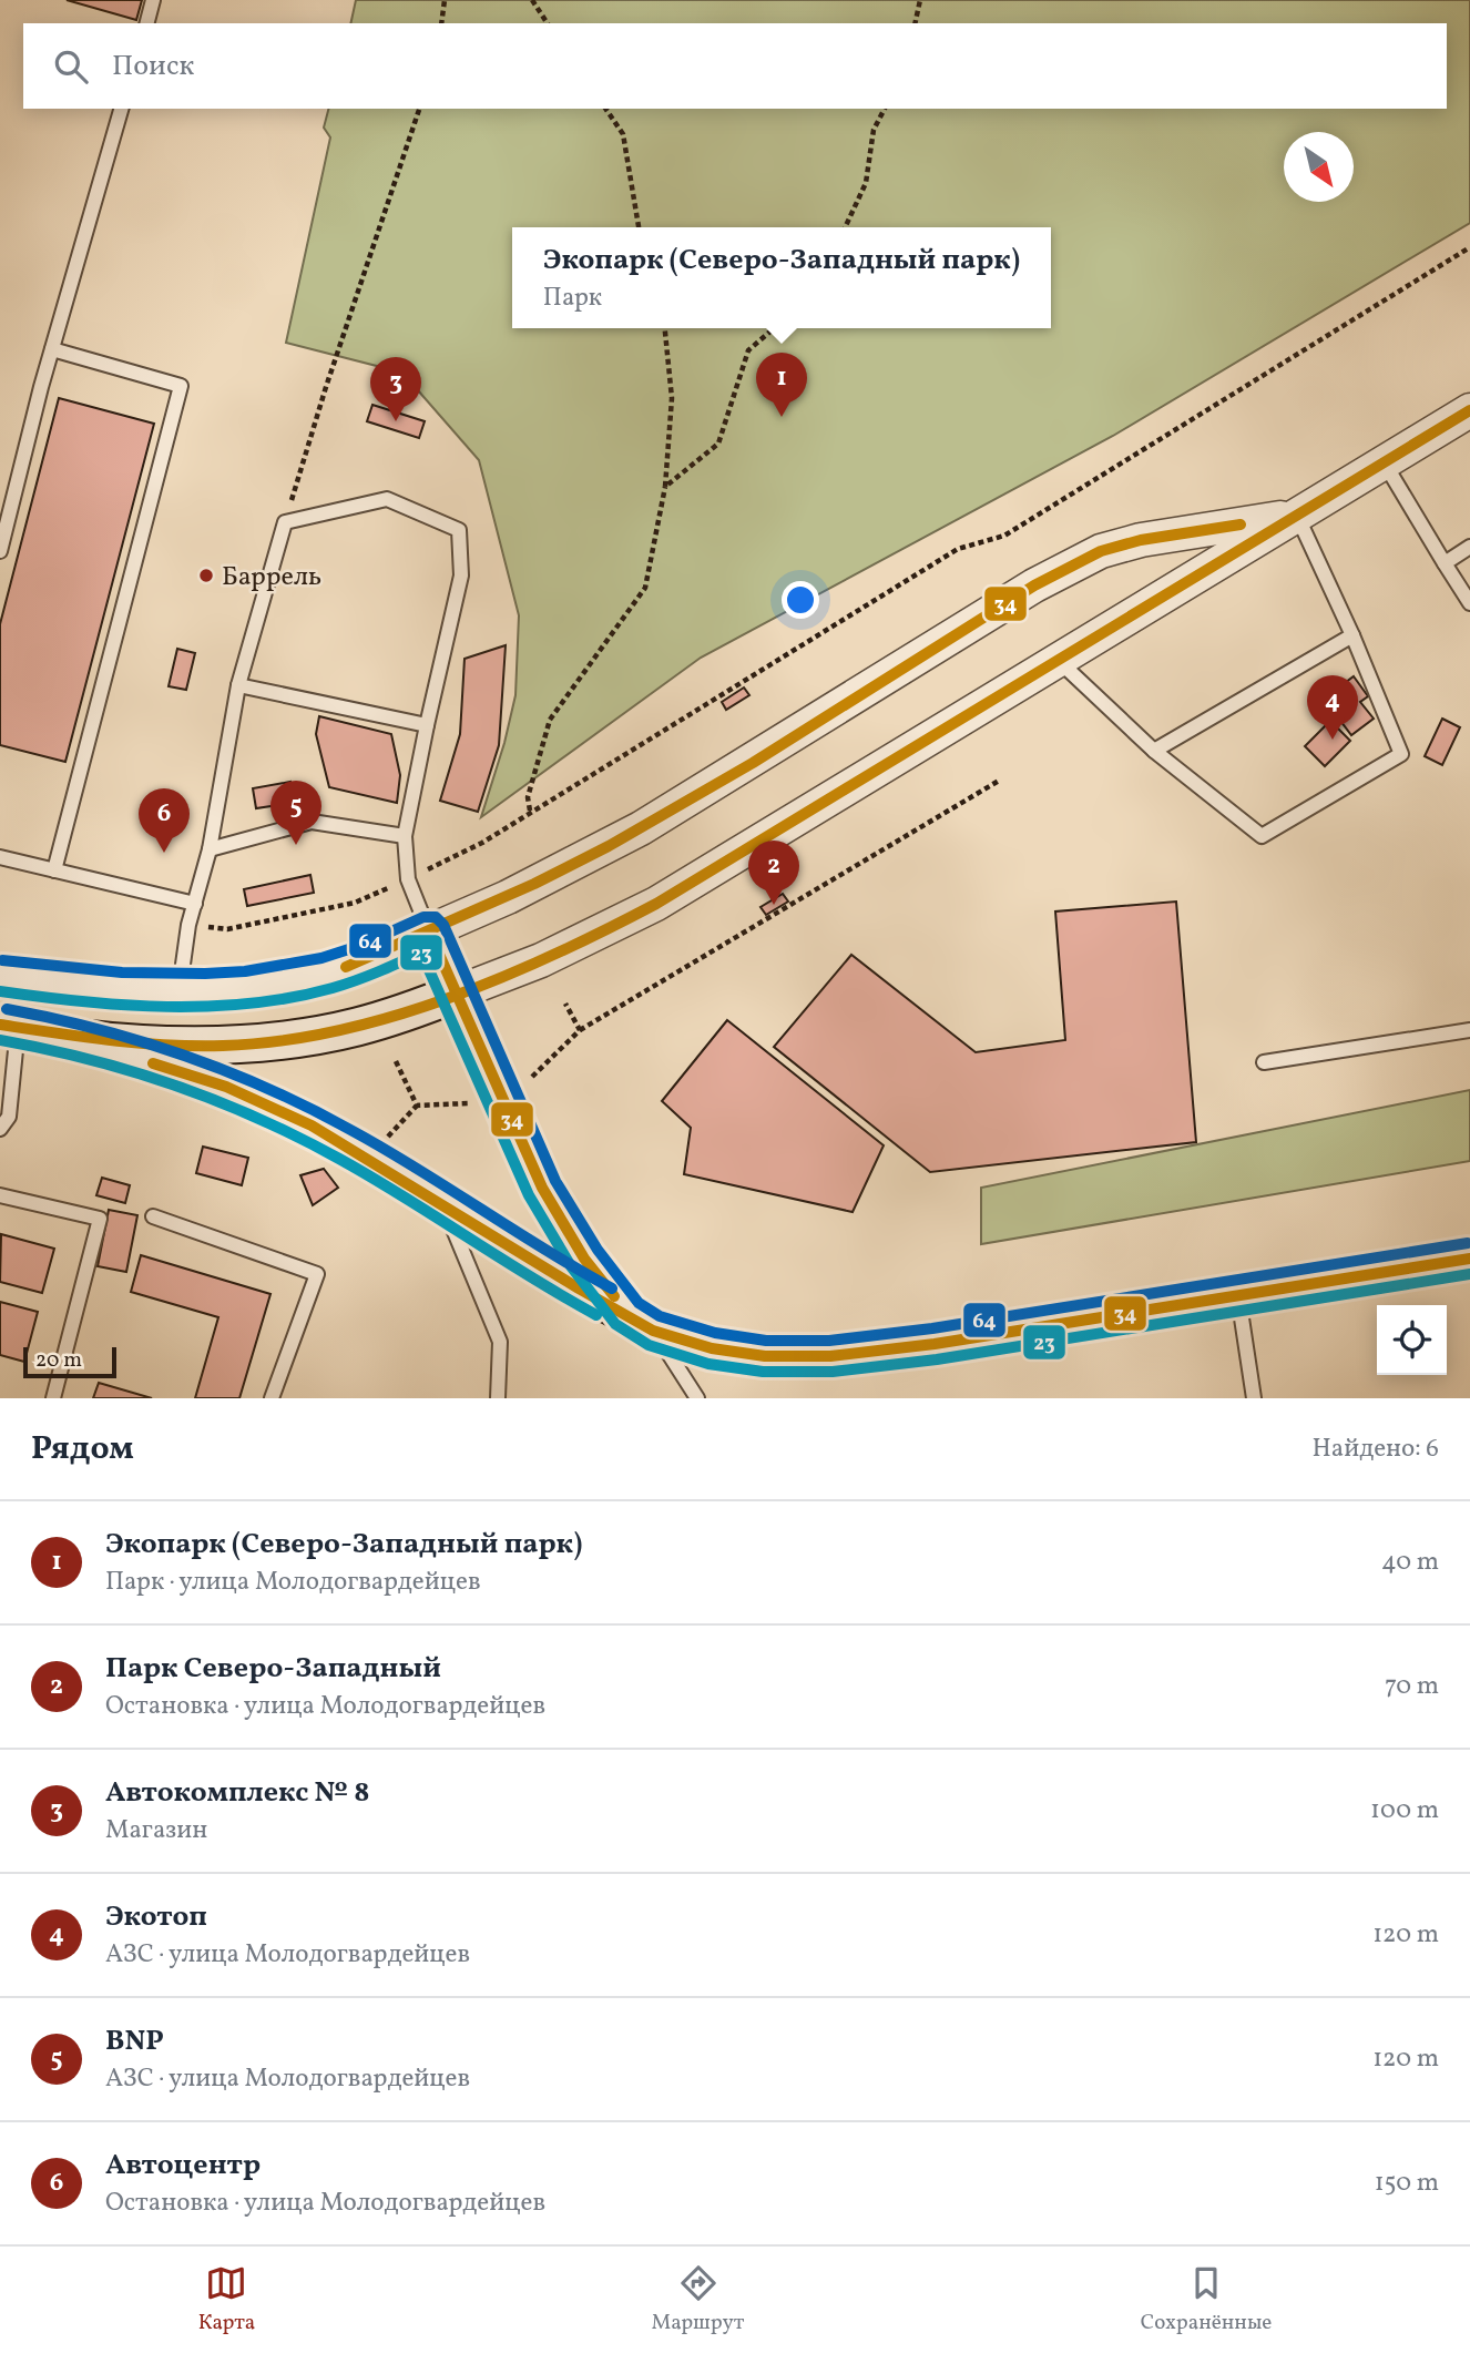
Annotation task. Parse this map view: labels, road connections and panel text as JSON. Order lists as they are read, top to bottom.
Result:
{
  "places": ["Баррель"],
  "lines": ["transit line 34", "transit line 64", "transit line 23"],
  "scale_bar": "20 m",
  "north": "bottom right",
  "page": {
    "search": "Поиск",
    "popup": ["Экопарк (Северо-Западный парк)", "Парк"],
    "pins": [
      "1",
      "3",
      "4",
      "5",
      "6",
      "2"
    ],
    "scale": "20 m",
    "heading": ["Рядом", "Найдено: 6"],
    "list": [
      {
        "mark": "1",
        "name": "Экопарк (Северо-Западный парк)",
        "note": "Парк · улица Молодогвардейцев",
        "value": "40 m"
      },
      {
        "mark": "2",
        "name": "Парк Северо-Западный",
        "note": "Остановка · улица Молодогвардейцев",
        "value": "70 m"
      },
      {
        "mark": "3",
        "name": "Автокомплекс № 8",
        "note": "Магазин",
        "value": "100 m"
      },
      {
        "mark": "4",
        "name": "Экотоп",
        "note": "АЗС · улица Молодогвардейцев",
        "value": "120 m"
      },
      {
        "mark": "5",
        "name": "BNP",
        "note": "АЗС · улица Молодогвардейцев",
        "value": "120 m"
      },
      {
        "mark": "6",
        "name": "Автоцентр",
        "note": "Остановка · улица Молодогвардейцев",
        "value": "150 m"
      }
    ],
    "nav": ["Карта", "Маршрут", "Сохранённые"]
  }
}
